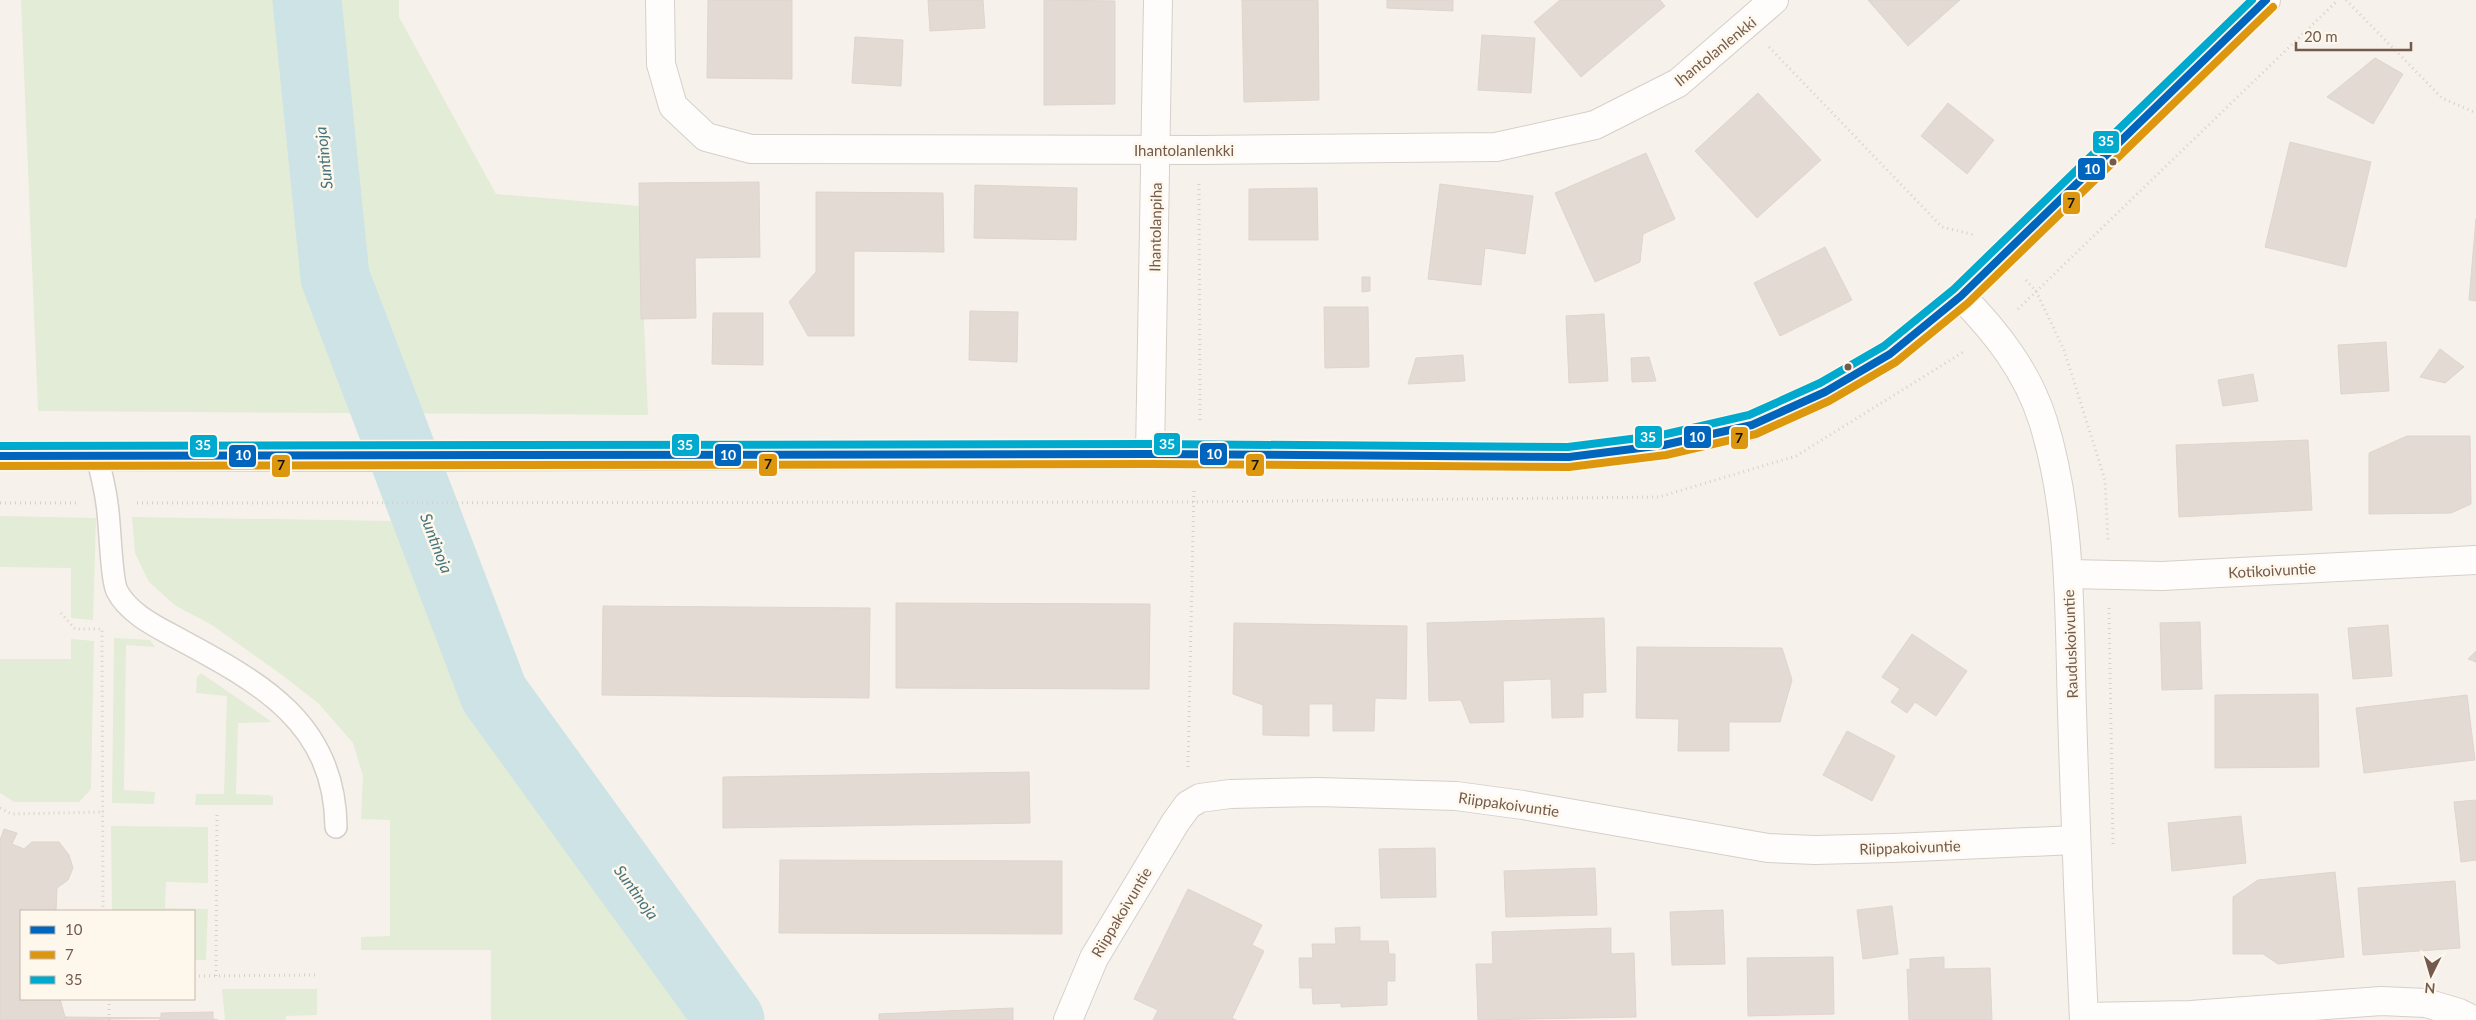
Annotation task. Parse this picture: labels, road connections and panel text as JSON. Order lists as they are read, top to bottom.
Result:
{
  "streets": {
    "street": [
      "Ihantolanlenkki",
      "Ihantolanpiha",
      "Kotikoivuntie",
      "Rauduskoivuntie",
      "Riippakoivuntie"
    ]
  },
  "crossings": [
    ["Ihantolanlenkki", "Ihantolanpiha"],
    ["Kotikoivuntie", "Rauduskoivuntie"],
    ["Rauduskoivuntie", "Riippakoivuntie"]
  ],
  "water": ["Suntinoja"],
  "lines": ["transit line 10", "transit line 35", "transit line 7"],
  "legend": ["10", "7", "35"],
  "scale_bar": "20 m",
  "north": "bottom"
}
